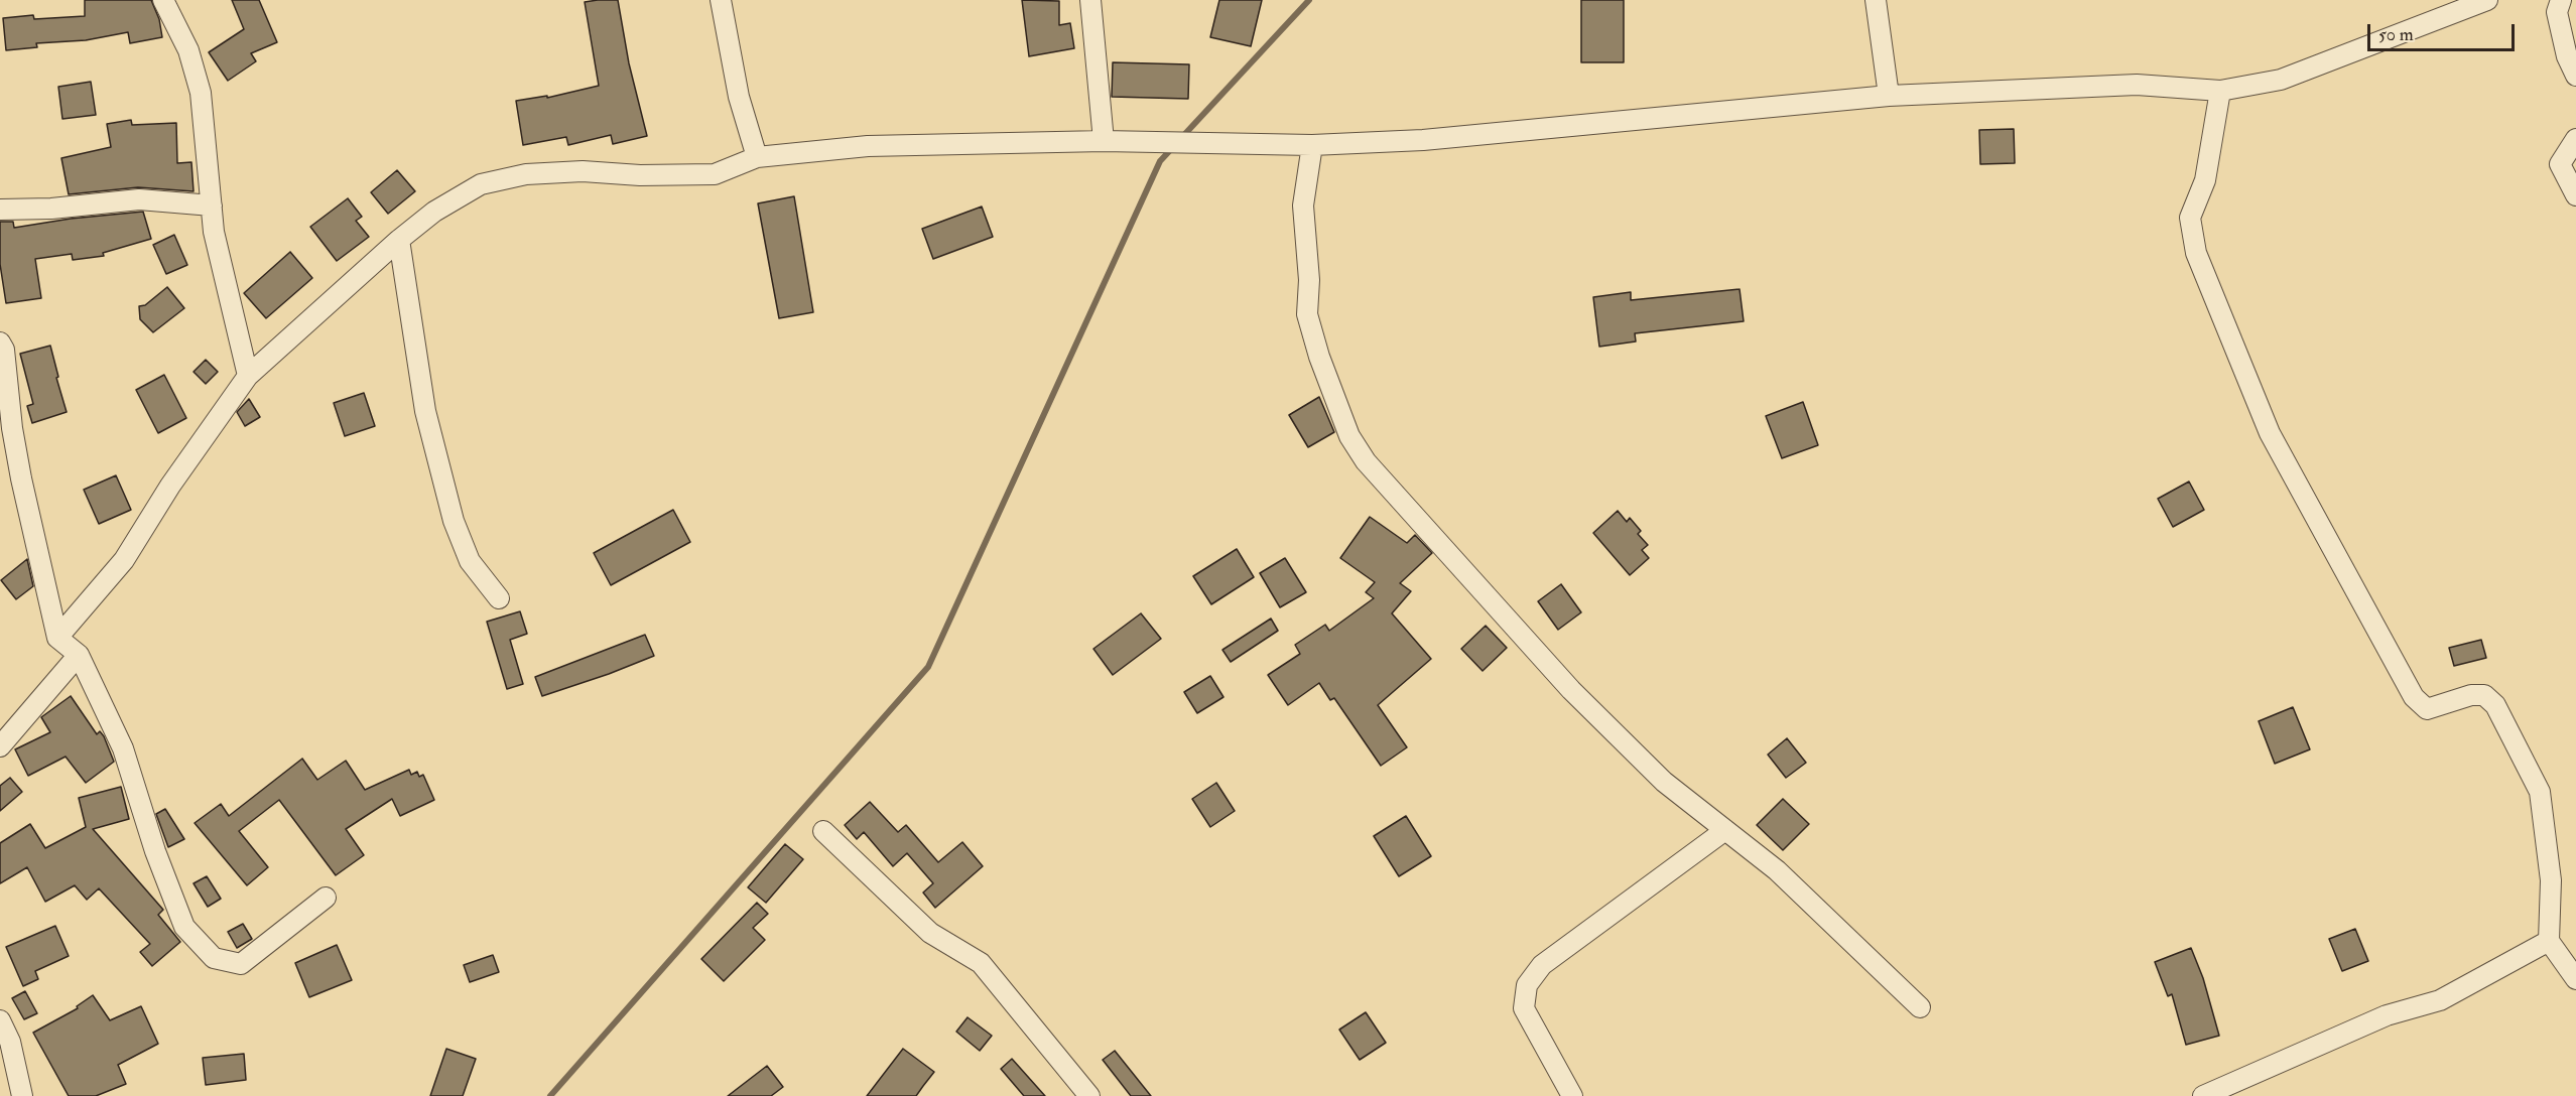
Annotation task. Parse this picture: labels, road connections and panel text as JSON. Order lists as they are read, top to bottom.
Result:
{
  "scale_bar": "50 m"
}
